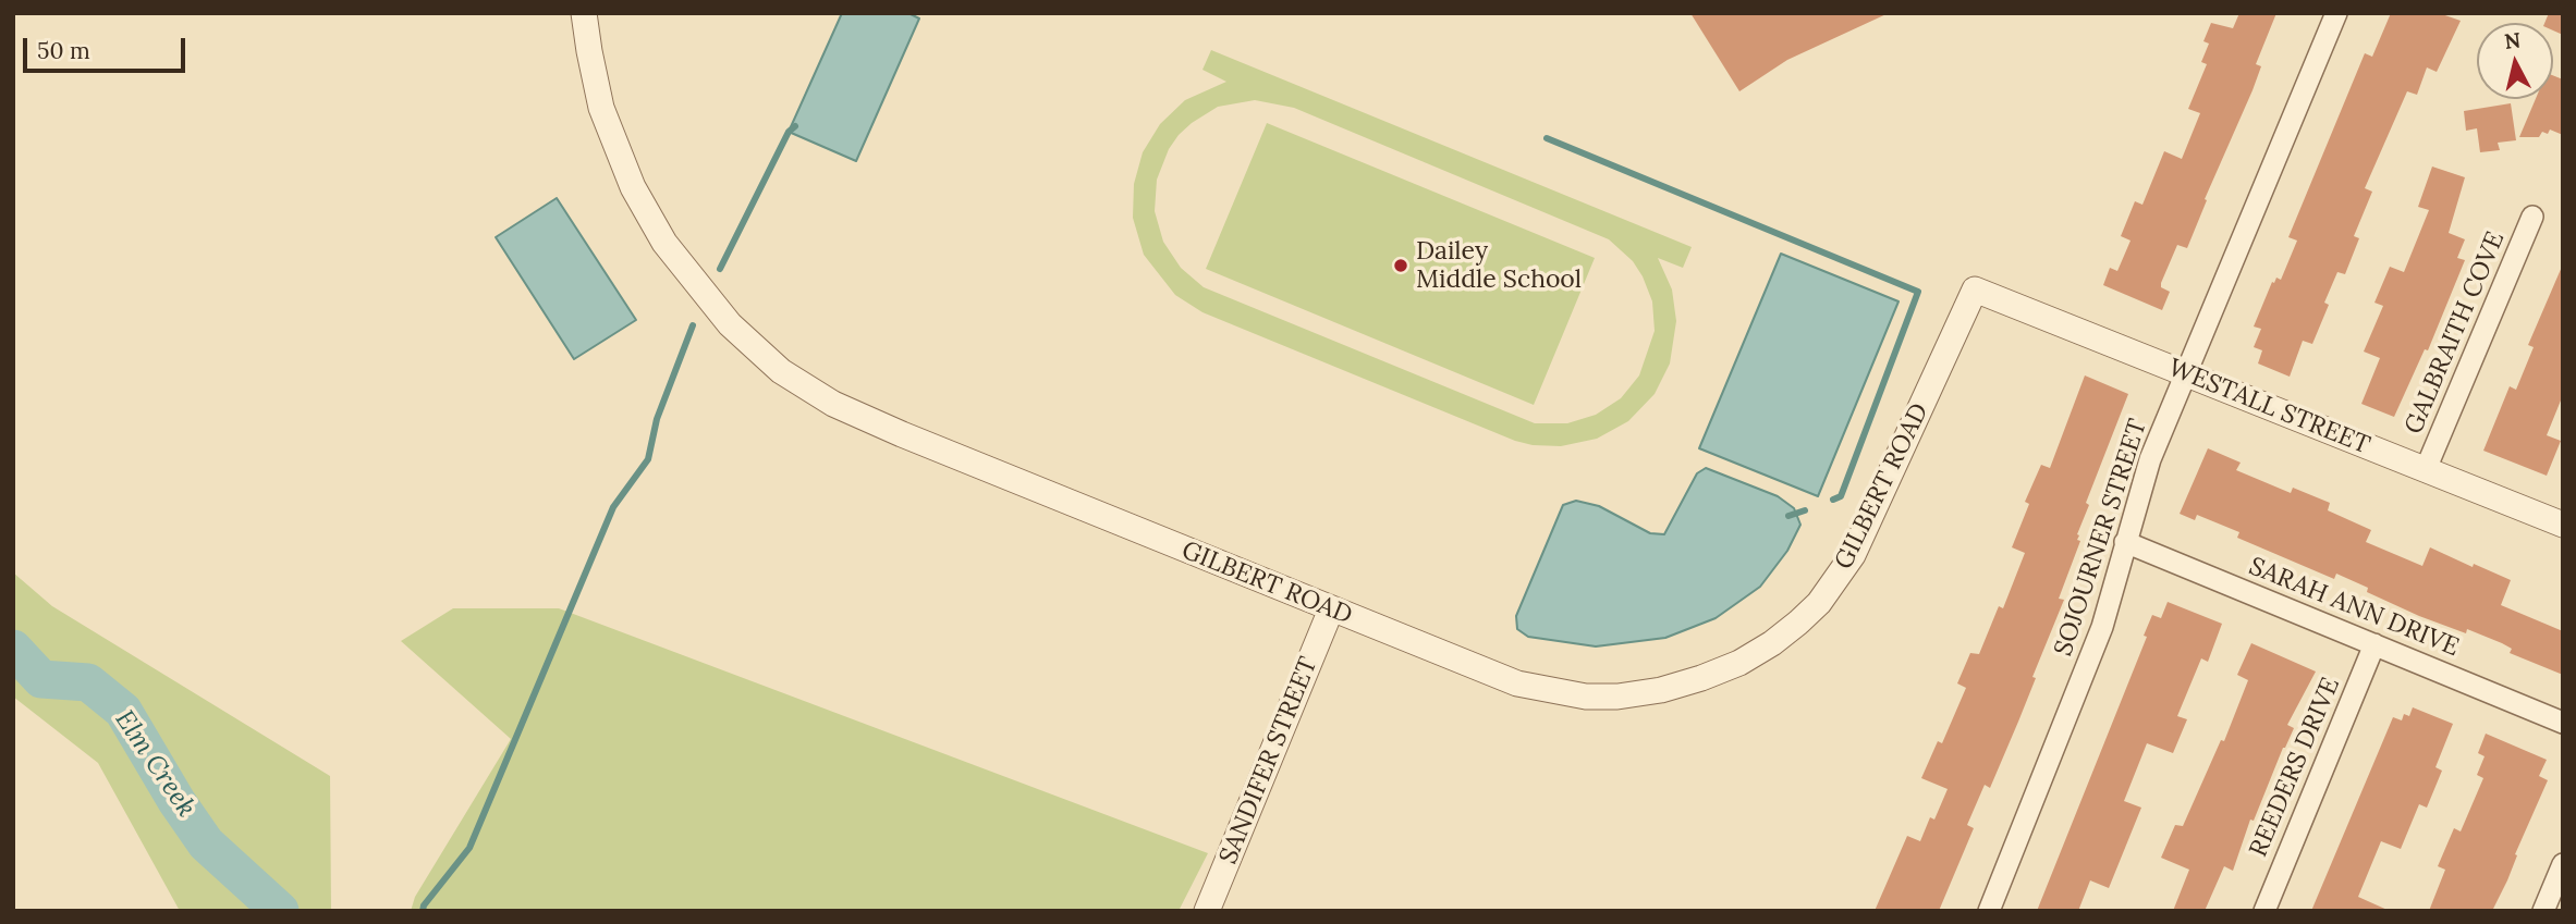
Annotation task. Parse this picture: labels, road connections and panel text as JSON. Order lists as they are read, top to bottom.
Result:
{
  "streets": {
    "street": [
      "GALBRAITH COVE",
      "WESTALL STREET",
      "GILBERT ROAD",
      "SOJOURNER STREET",
      "SARAH ANN DRIVE",
      "SANDIFER STREET",
      "REEDERS DRIVE"
    ]
  },
  "crossings": [
    ["GALBRAITH COVE", "WESTALL STREET"],
    ["WESTALL STREET", "GILBERT ROAD"],
    ["WESTALL STREET", "SOJOURNER STREET"],
    ["GILBERT ROAD", "SANDIFER STREET"],
    ["SOJOURNER STREET", "SARAH ANN DRIVE"],
    ["SARAH ANN DRIVE", "REEDERS DRIVE"]
  ],
  "water": ["Elm Creek"],
  "places": ["Dailey Middle School"],
  "scale_bar": "50 m",
  "north": "top"
}
